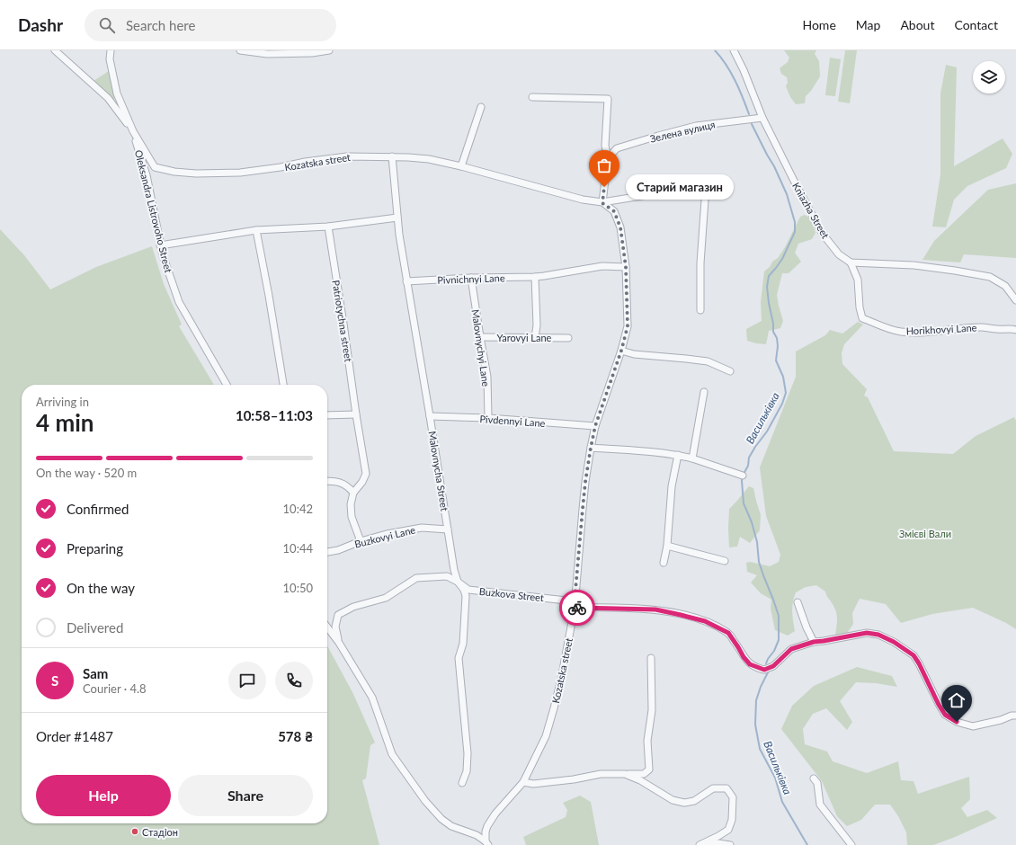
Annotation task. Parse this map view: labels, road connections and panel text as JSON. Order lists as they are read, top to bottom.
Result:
{
  "streets": {
    "street": [
      "Зелена вулиця",
      "Kozatska street",
      "Kniazha Street",
      "Oleksandra Listrovoho Street",
      "Pivnichnyi Lane",
      "Patriotychna street",
      "Horikhovyi Lane",
      "Yarovyi Lane",
      "Malovnychyi Lane",
      "Pivdennyi Lane",
      "Malovnycha Street",
      "Buzkovyi Lane",
      "Buzkova Street"
    ]
  },
  "crossings": [
    ["Зелена вулиця", "Kniazha Street"],
    ["Kozatska street", "Pivnichnyi Lane"],
    ["Kozatska street", "Pivdennyi Lane"],
    ["Kozatska street", "Malovnycha Street"],
    ["Kozatska street", "Buzkova Street"],
    ["Kniazha Street", "Horikhovyi Lane"],
    ["Pivnichnyi Lane", "Malovnychyi Lane"],
    ["Pivnichnyi Lane", "Malovnycha Street"],
    ["Patriotychna street", "Buzkovyi Lane"],
    ["Yarovyi Lane", "Malovnychyi Lane"],
    ["Malovnychyi Lane", "Pivdennyi Lane"],
    ["Pivdennyi Lane", "Malovnycha Street"],
    ["Malovnycha Street", "Buzkovyi Lane"],
    ["Malovnycha Street", "Buzkova Street"]
  ],
  "water": ["Васильківка"],
  "parks": ["Змієві Вали"],
  "places": ["Старий магазин", "Стадіон"],
  "page": {
    "header": "Dashr",
    "search": "Search here",
    "nav": [
      "Home",
      "Map",
      "About",
      "Contact"
    ],
    "bubble": "Старий магазин",
    "heading": ["4 min", "Arriving in", "10:58–11:03"],
    "panel": [
      "Sam",
      "Courier · 4.8",
      "Order #1487",
      "578 ₴"
    ],
    "bar": "On the way · 520 m",
    "list": [
      ["Confirmed", "10:42"],
      ["Preparing", "10:44"],
      ["On the way", "10:50"],
      "Delivered"
    ],
    "round": "S",
    "buttons": ["Help", "Share"]
  }
}
